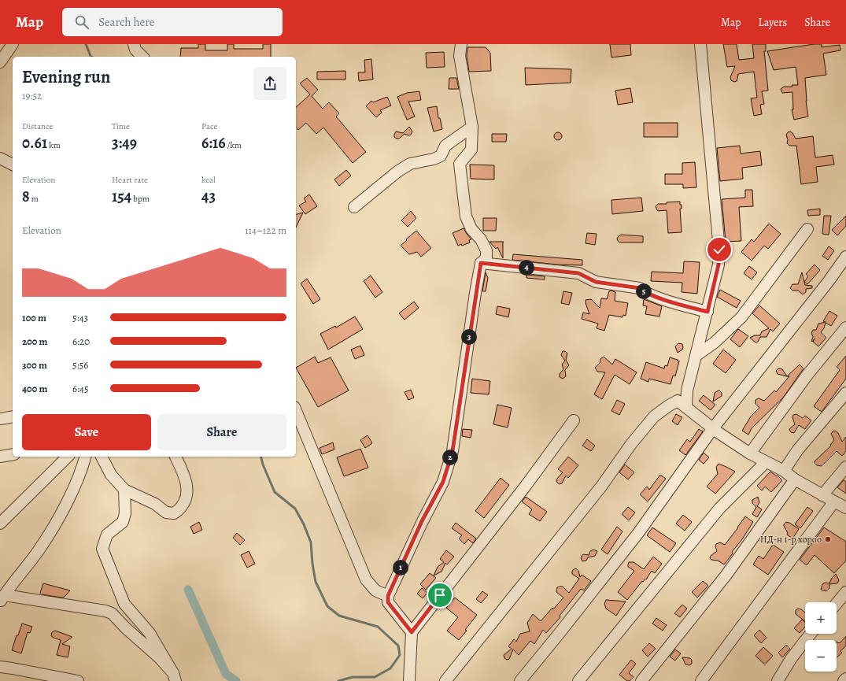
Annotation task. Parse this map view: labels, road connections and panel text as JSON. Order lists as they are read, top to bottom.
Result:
{
  "places": ["НД-н 1-р хороо"],
  "page": {
    "header": "Map",
    "search": "Search here",
    "nav": ["Map", "Layers", "Share"],
    "heading": ["Evening run", "19:52"],
    "stats": [
      ["Distance", "0.61 km"],
      ["Time", "3:49"],
      ["Pace", "6:16 /km"],
      ["Elevation", "8 m"],
      ["Heart rate", "154 bpm"],
      ["kcal", "43"]
    ],
    "chart": ["Elevation", "114–122 m"],
    "pins": [
      "4",
      "5",
      "3",
      "2",
      "1"
    ],
    "list": [
      {
        "name": "100 m",
        "note": "5:43"
      },
      {
        "name": "200 m",
        "note": "6:20"
      },
      {
        "name": "300 m",
        "note": "5:56"
      },
      {
        "name": "400 m",
        "note": "6:45"
      }
    ],
    "buttons": ["Save", "Share"],
    "map_buttons": ["+", "−"]
  }
}
